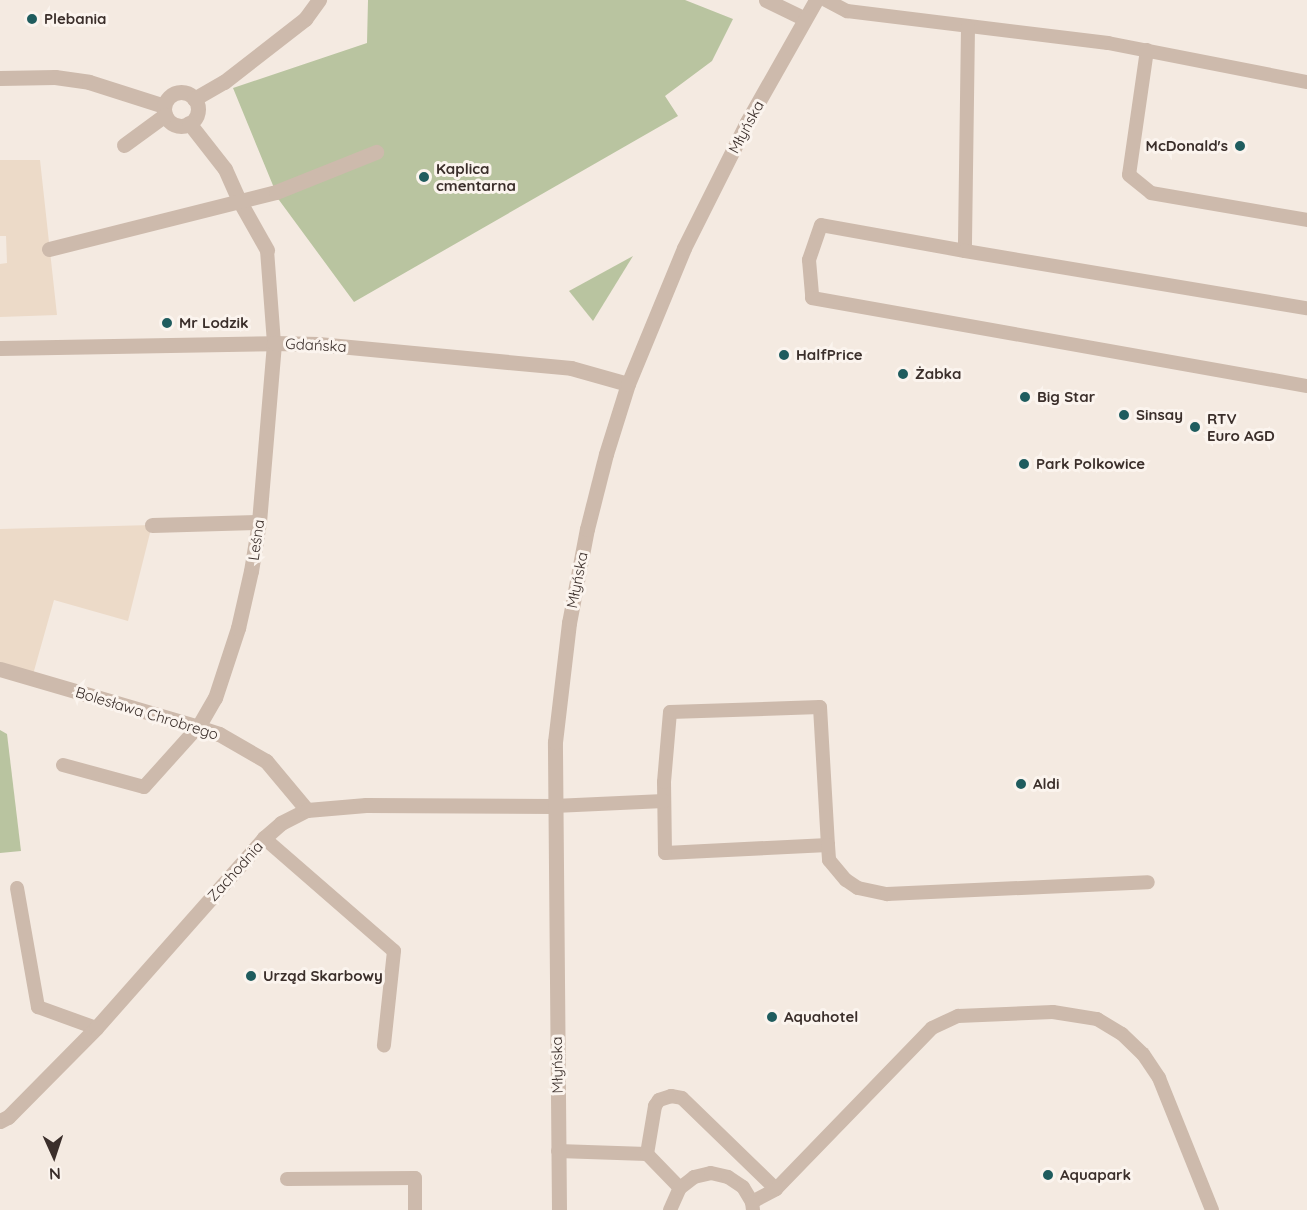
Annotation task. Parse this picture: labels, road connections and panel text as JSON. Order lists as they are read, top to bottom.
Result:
{
  "streets": {
    "street": [
      "Młyńska",
      "Gdańska",
      "Leśna",
      "Bolesława Chrobrego",
      "Zachodnia"
    ]
  },
  "crossings": [
    ["Młyńska", "Gdańska"],
    ["Młyńska", "Zachodnia"],
    ["Gdańska", "Leśna"],
    ["Leśna", "Bolesława Chrobrego"],
    ["Bolesława Chrobrego", "Zachodnia"]
  ],
  "places": [
    "Plebania",
    "McDonald's",
    "Kaplica cmentarna",
    "Mr Lodzik",
    "HalfPrice",
    "Żabka",
    "Big Star",
    "Sinsay",
    "RTV Euro AGD",
    "Park Polkowice",
    "Aldi",
    "Urząd Skarbowy",
    "Aquahotel",
    "Aquapark"
  ],
  "north": "bottom"
}
